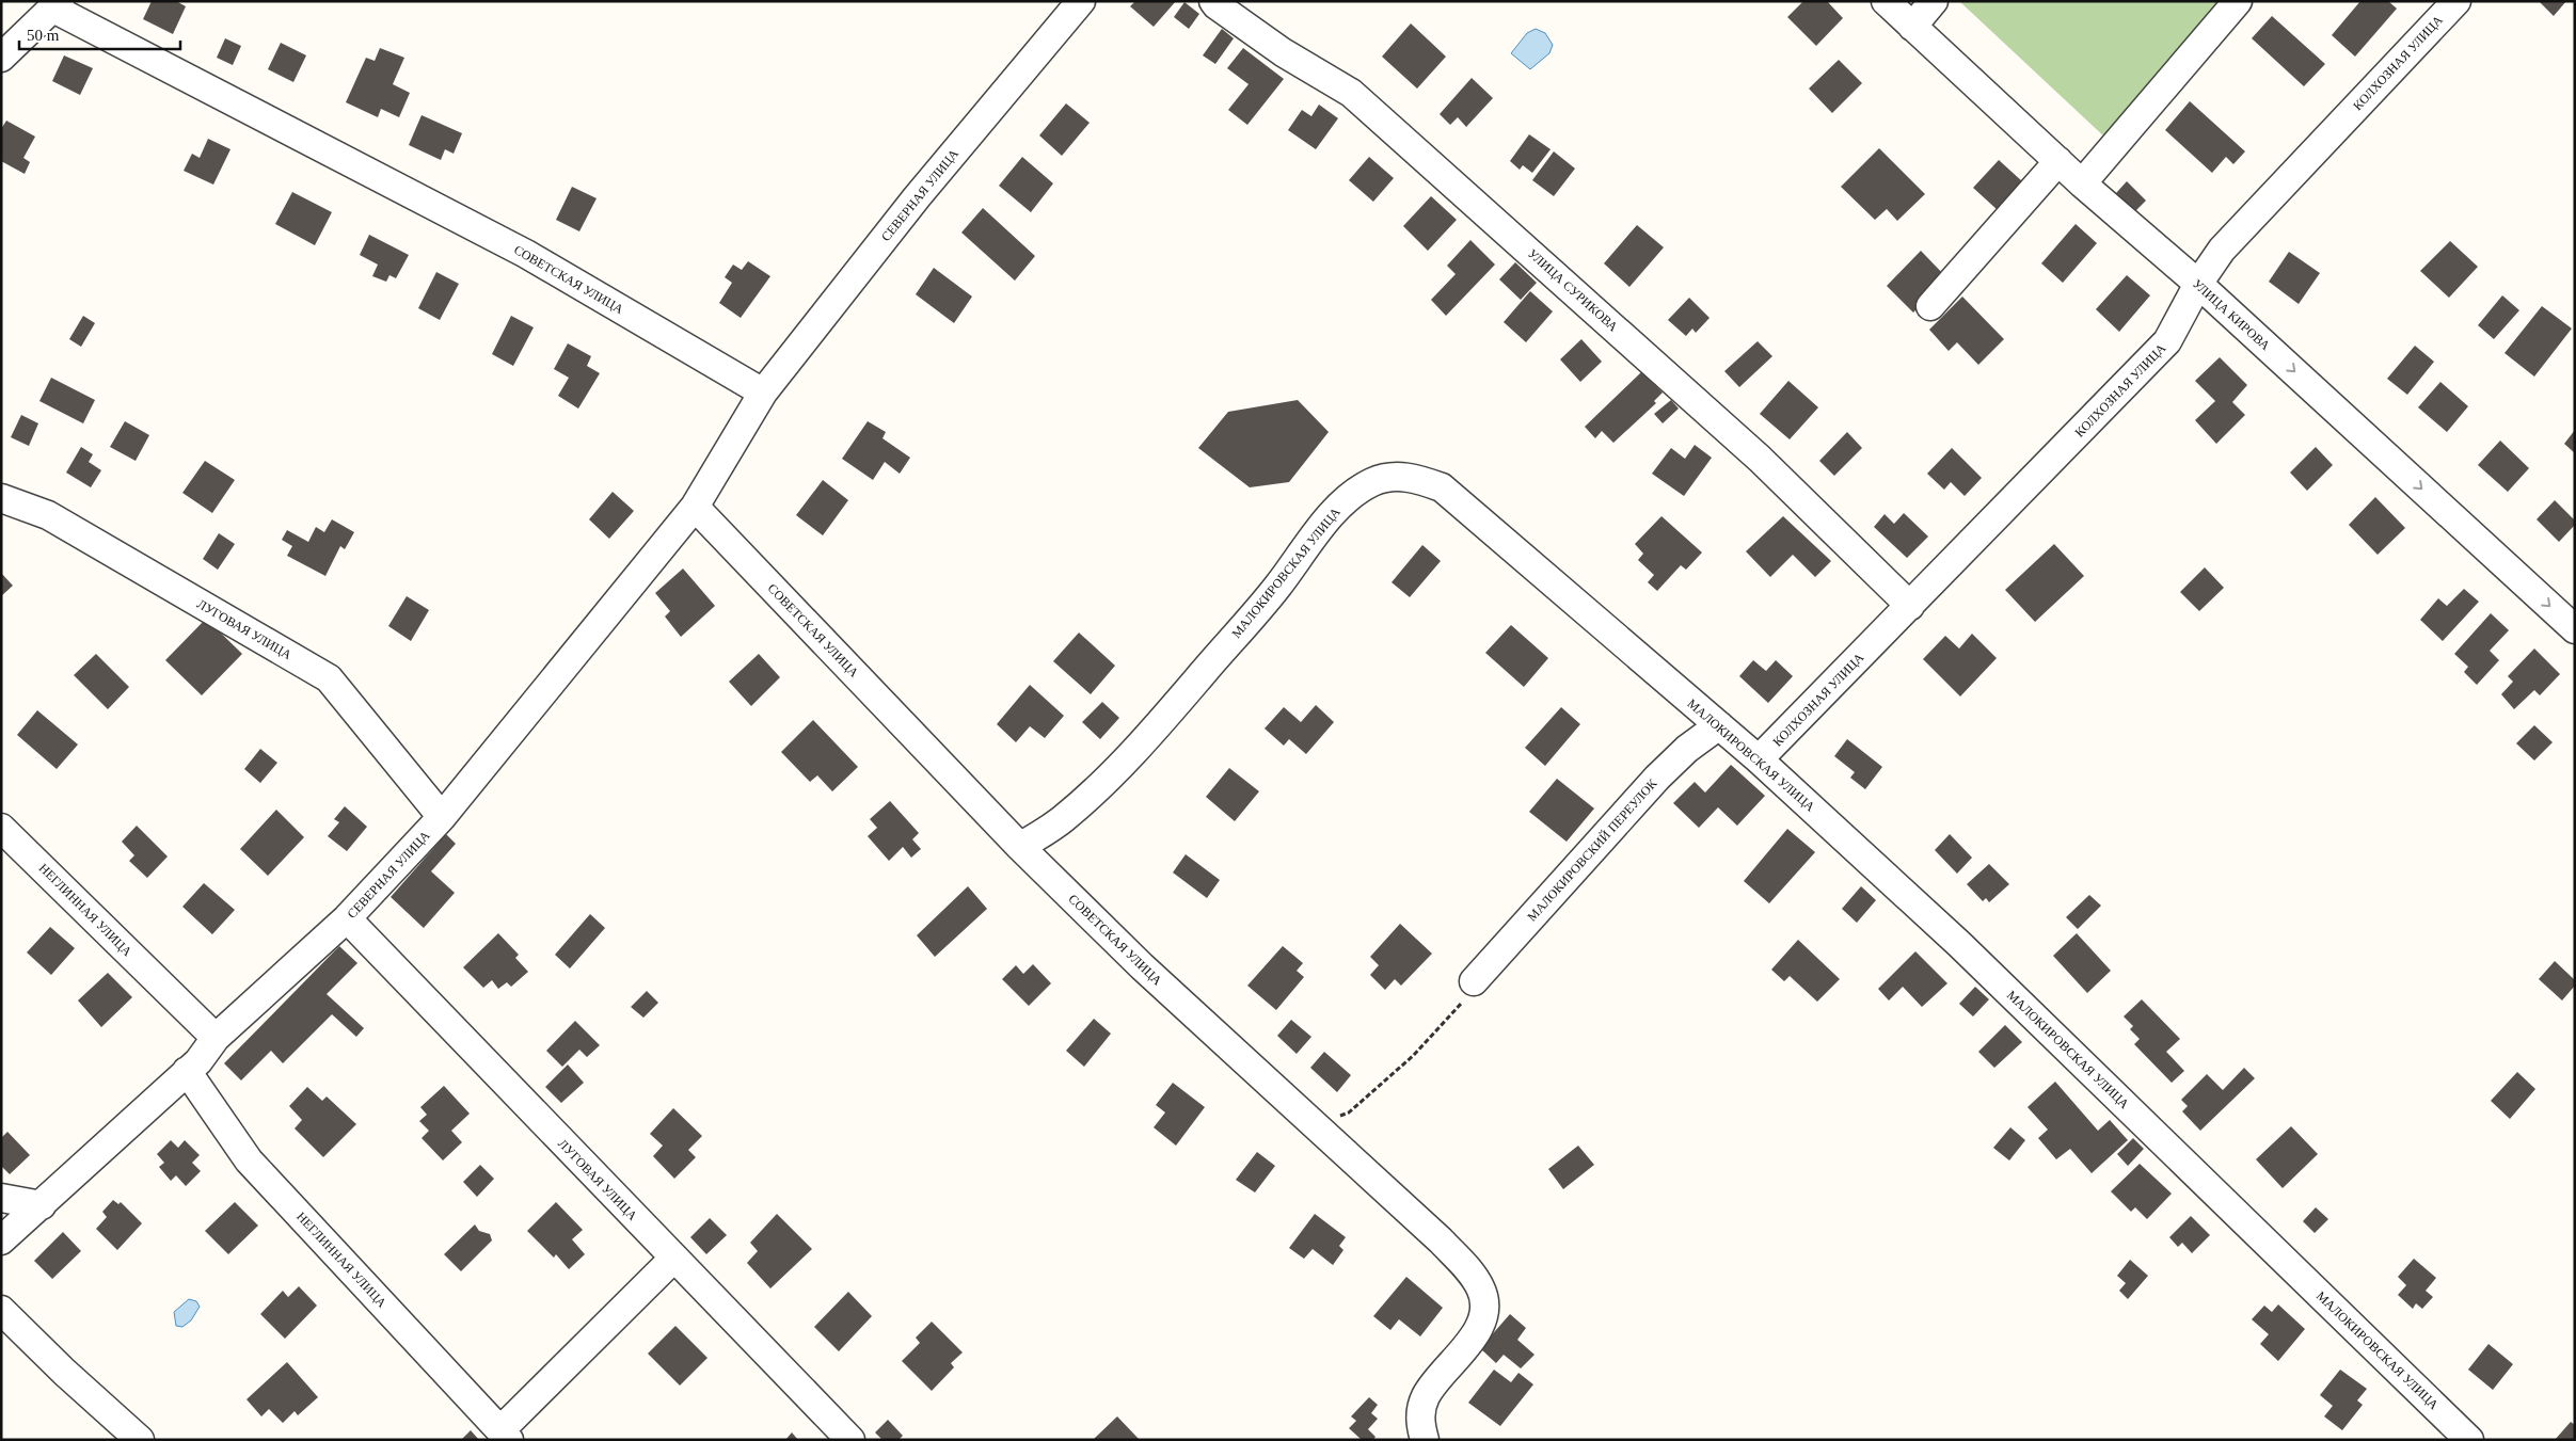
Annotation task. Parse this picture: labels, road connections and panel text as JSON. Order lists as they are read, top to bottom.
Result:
{
  "streets": {
    "street": [
      "КОЛХОЗНАЯ УЛИЦА",
      "СЕВЕРНАЯ УЛИЦА",
      "СОВЕТСКАЯ УЛИЦА",
      "УЛИЦА СУРИКОВА",
      "УЛИЦА КИРОВА",
      "МАЛОКИРОВСКАЯ УЛИЦА",
      "ЛУГОВАЯ УЛИЦА",
      "МАЛОКИРОВСКИЙ ПЕРЕУЛОК",
      "НЕГЛИННАЯ УЛИЦА"
    ]
  },
  "crossings": [
    ["КОЛХОЗНАЯ УЛИЦА", "УЛИЦА СУРИКОВА"],
    ["КОЛХОЗНАЯ УЛИЦА", "УЛИЦА КИРОВА"],
    ["КОЛХОЗНАЯ УЛИЦА", "МАЛОКИРОВСКАЯ УЛИЦА"],
    ["СЕВЕРНАЯ УЛИЦА", "СОВЕТСКАЯ УЛИЦА"],
    ["СЕВЕРНАЯ УЛИЦА", "ЛУГОВАЯ УЛИЦА"],
    ["СЕВЕРНАЯ УЛИЦА", "НЕГЛИННАЯ УЛИЦА"],
    ["СОВЕТСКАЯ УЛИЦА", "МАЛОКИРОВСКАЯ УЛИЦА"],
    ["МАЛОКИРОВСКАЯ УЛИЦА", "МАЛОКИРОВСКИЙ ПЕРЕУЛОК"]
  ],
  "one_way": ["УЛИЦА КИРОВА"],
  "scale_bar": "50 m"
}
